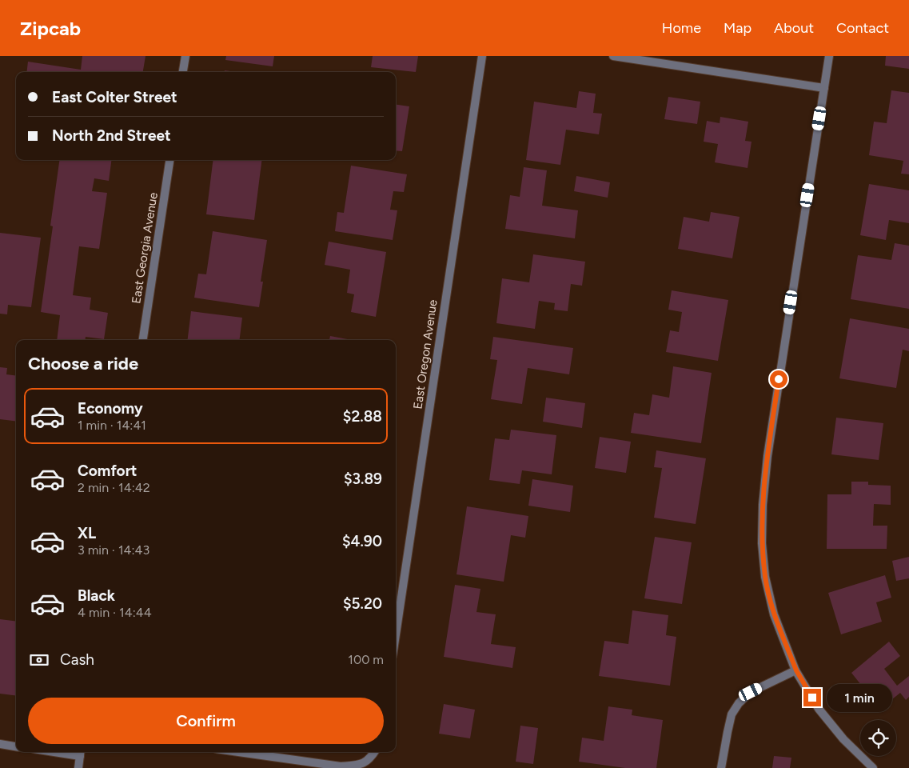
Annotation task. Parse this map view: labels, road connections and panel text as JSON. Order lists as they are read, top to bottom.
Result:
{
  "streets": {
    "street": ["East Georgia Avenue", "East Oregon Avenue"]
  },
  "page": {
    "header": "Zipcab",
    "nav": [
      "Home",
      "Map",
      "About",
      "Contact"
    ],
    "banner": ["East Colter Street", "North 2nd Street"],
    "heading": "Choose a ride",
    "list": [
      {
        "name": "Economy",
        "note": "1 min · 14:41",
        "value": "$2.88"
      },
      {
        "name": "Comfort",
        "note": "2 min · 14:42",
        "value": "$3.89"
      },
      {
        "name": "XL",
        "note": "3 min · 14:43",
        "value": "$4.90"
      },
      {
        "name": "Black",
        "note": "4 min · 14:44",
        "value": "$5.20"
      }
    ],
    "pay": ["Cash", "100 m"],
    "bubble": "1 min",
    "buttons": "Confirm"
  }
}
